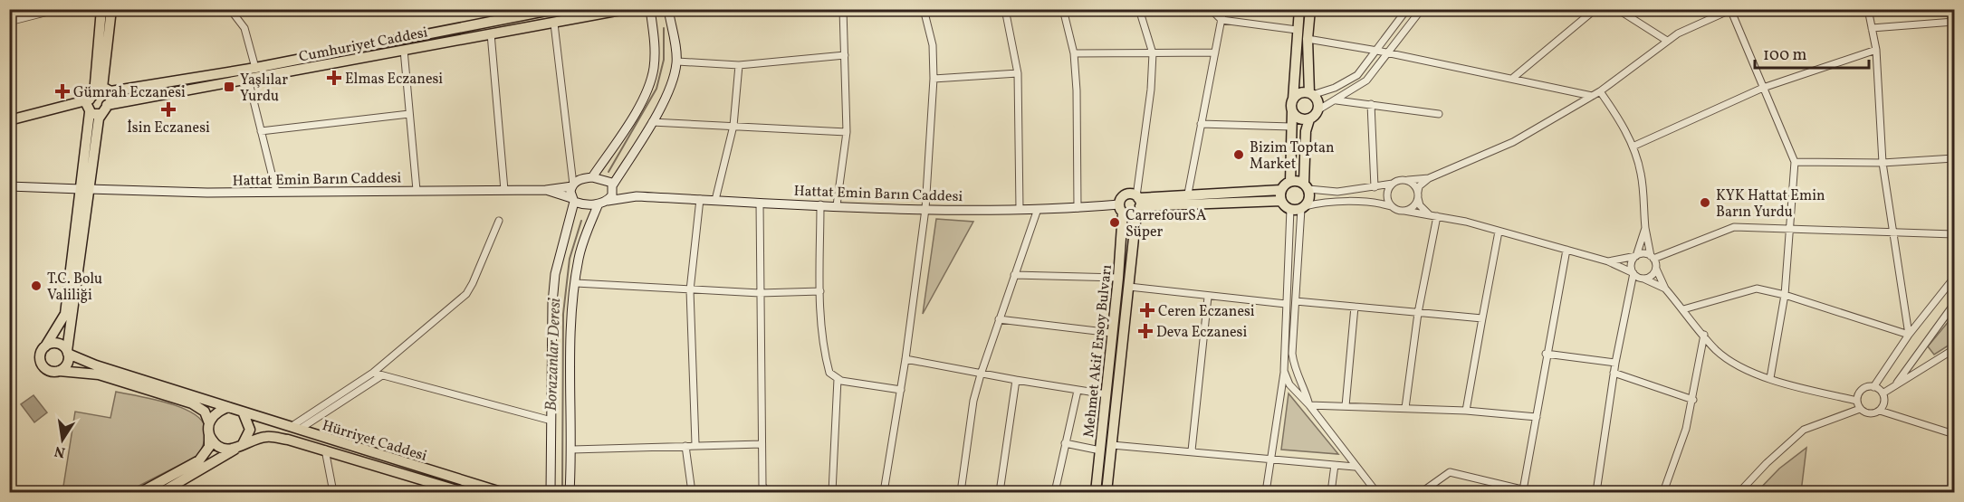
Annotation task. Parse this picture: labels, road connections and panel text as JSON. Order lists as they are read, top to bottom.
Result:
{
  "streets": {
    "main road": [
      "Cumhuriyet Caddesi",
      "Hattat Emin Barın Caddesi",
      "Mehmet Akif Ersoy Bulvarı",
      "Hürriyet Caddesi"
    ]
  },
  "crossings": [
    ["Hattat Emin Barın Caddesi", "Mehmet Akif Ersoy Bulvarı"]
  ],
  "water": ["Borazanlar Deresi"],
  "places": {
    "health": [
      "Elmas Eczanesi",
      "Gümrah Eczanesi",
      "İsin Eczanesi",
      "Ceren Eczanesi",
      "Deva Eczanesi"
    ],
    "transit": ["Yaşlılar Yurdu"],
    "other": [
      "Bizim Toptan Market",
      "KYK Hattat Emin Barın Yurdu",
      "CarrefourSA Süper",
      "T.C. Bolu Valiliği"
    ]
  },
  "scale_bar": "100 m",
  "north": "bottom"
}
